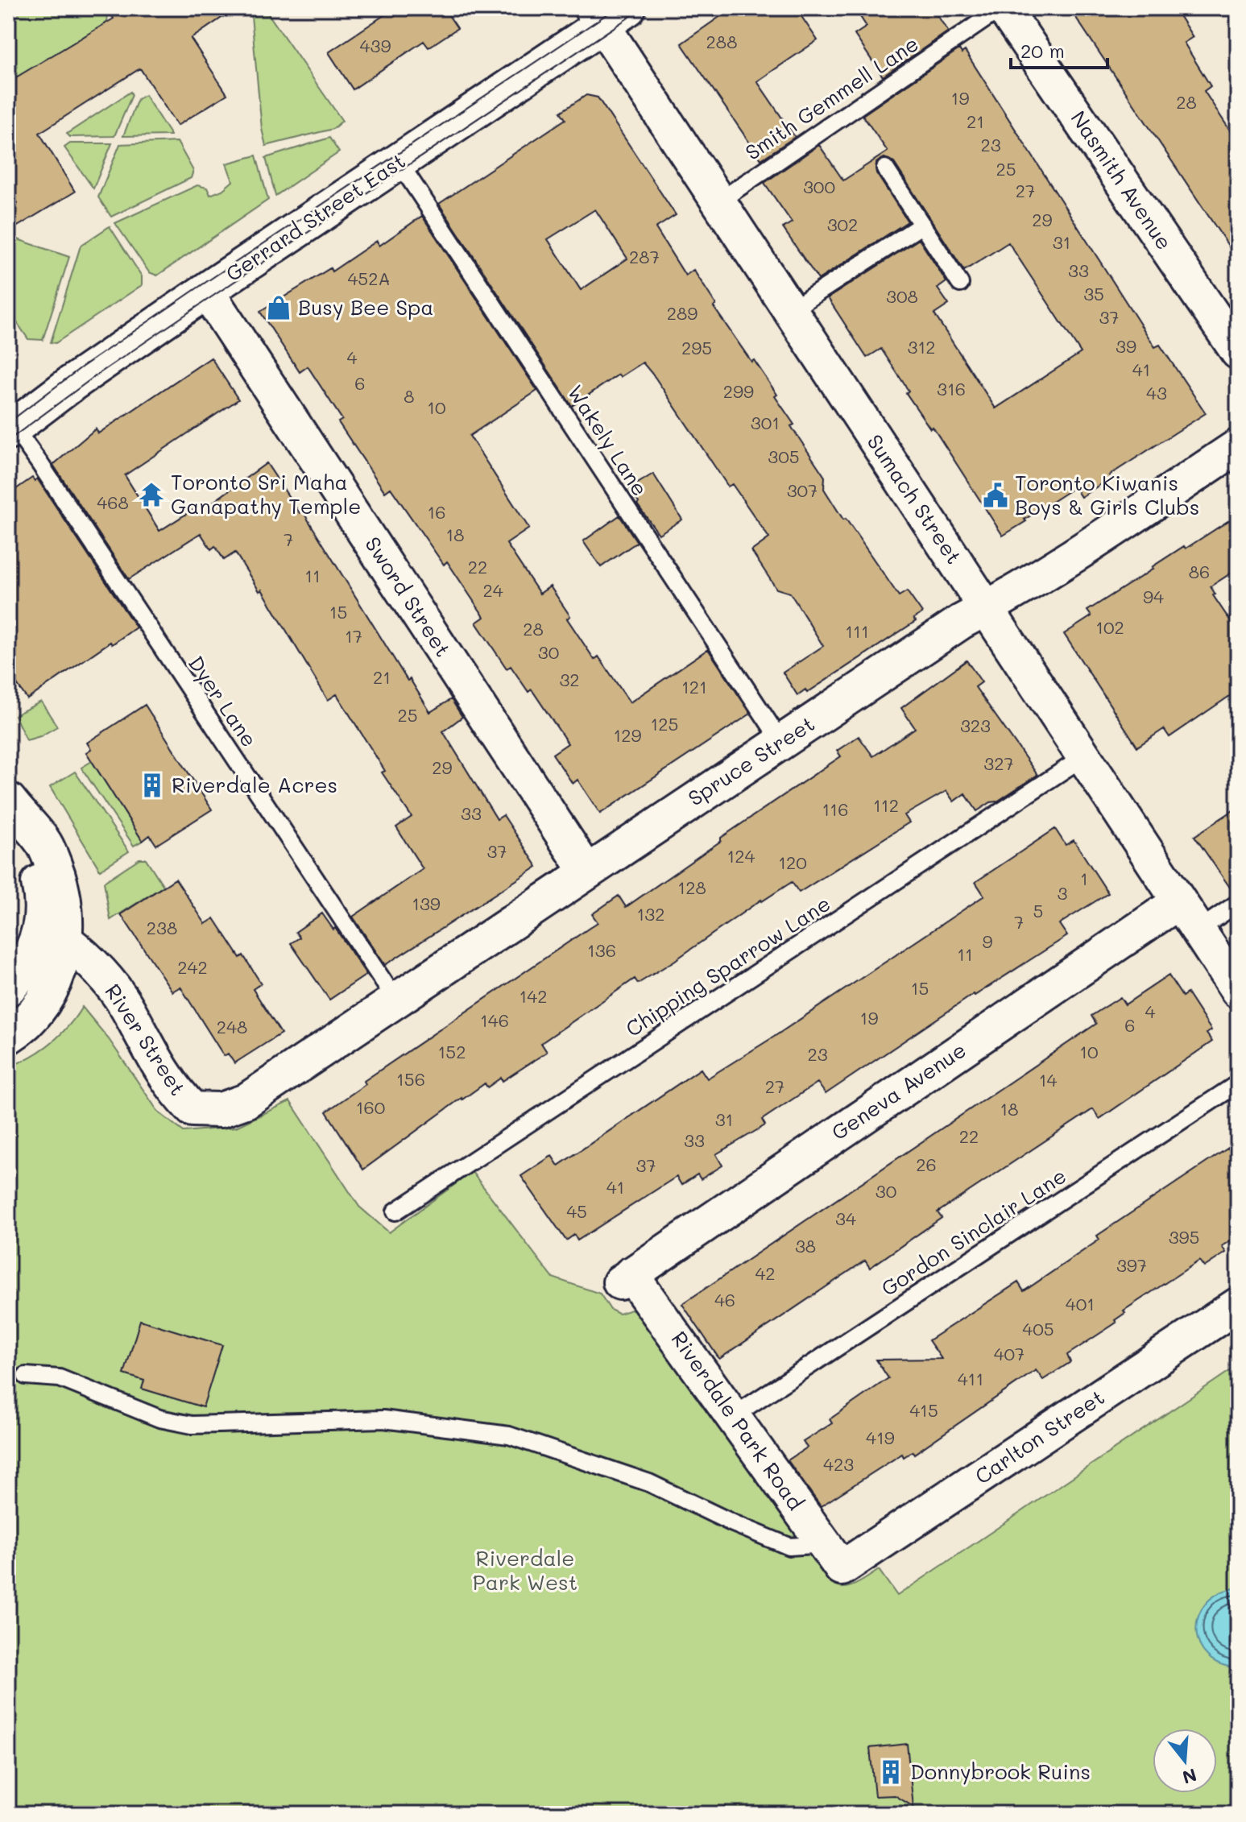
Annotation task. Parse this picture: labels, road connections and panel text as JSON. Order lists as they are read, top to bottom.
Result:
{
  "streets": {
    "main road": ["Gerrard Street East"],
    "street": [
      "Nasmith Avenue",
      "Sumach Street",
      "Sword Street",
      "Spruce Street",
      "River Street",
      "Geneva Avenue",
      "Riverdale Park Road",
      "Carlton Street"
    ],
    "lane": [
      "Smith Gemmell Lane",
      "Wakely Lane",
      "Dyer Lane",
      "Chipping Sparrow Lane",
      "Gordon Sinclair Lane"
    ]
  },
  "crossings": [
    ["Smith Gemmell Lane", "Nasmith Avenue"],
    ["Smith Gemmell Lane", "Sumach Street"],
    ["Gerrard Street East", "Wakely Lane"],
    ["Gerrard Street East", "Sumach Street"],
    ["Gerrard Street East", "Sword Street"],
    ["Gerrard Street East", "Dyer Lane"],
    ["Wakely Lane", "Spruce Street"],
    ["Sumach Street", "Spruce Street"],
    ["Sumach Street", "Chipping Sparrow Lane"],
    ["Sumach Street", "Geneva Avenue"],
    ["Sword Street", "Spruce Street"],
    ["Dyer Lane", "Spruce Street"],
    ["Spruce Street", "River Street"],
    ["Geneva Avenue", "Riverdale Park Road"],
    ["Gordon Sinclair Lane", "Riverdale Park Road"],
    ["Riverdale Park Road", "Carlton Street"]
  ],
  "parks": ["Riverdale Park West"],
  "places": {
    "shop": ["Busy Bee Spa"],
    "temple": ["Toronto Sri Maha Ganapathy Temple"],
    "public building": ["Toronto Kiwanis Boys & Girls Clubs"],
    "building": ["Riverdale Acres", "Donnybrook Ruins"]
  },
  "house_numbers": [
    "288",
    "439",
    "19",
    "28",
    "21",
    "23",
    "25",
    "300",
    "27",
    "29",
    "302",
    "31",
    "287",
    "33",
    "452A",
    "35",
    "308",
    "289",
    "37",
    "39",
    "312",
    "295",
    "4",
    "41",
    "6",
    "316",
    "299",
    "43",
    "8",
    "10",
    "301",
    "305",
    "307",
    "468",
    "16",
    "18",
    "7",
    "22",
    "86",
    "11",
    "24",
    "94",
    "15",
    "102",
    "28",
    "111",
    "17",
    "30",
    "21",
    "32",
    "121",
    "25",
    "125",
    "323",
    "129",
    "327",
    "29",
    "112",
    "116",
    "33",
    "37",
    "124",
    "120",
    "1",
    "128",
    "3",
    "139",
    "5",
    "132",
    "7",
    "238",
    "9",
    "136",
    "11",
    "242",
    "15",
    "142",
    "4",
    "19",
    "146",
    "6",
    "248",
    "152",
    "10",
    "23",
    "156",
    "14",
    "27",
    "160",
    "18",
    "31",
    "22",
    "33",
    "26",
    "37",
    "41",
    "30",
    "45",
    "34",
    "395",
    "38",
    "397",
    "42",
    "46",
    "401",
    "405",
    "407",
    "411",
    "415",
    "419",
    "423"
  ],
  "scale_bar": "20 m",
  "north": "bottom"
}
